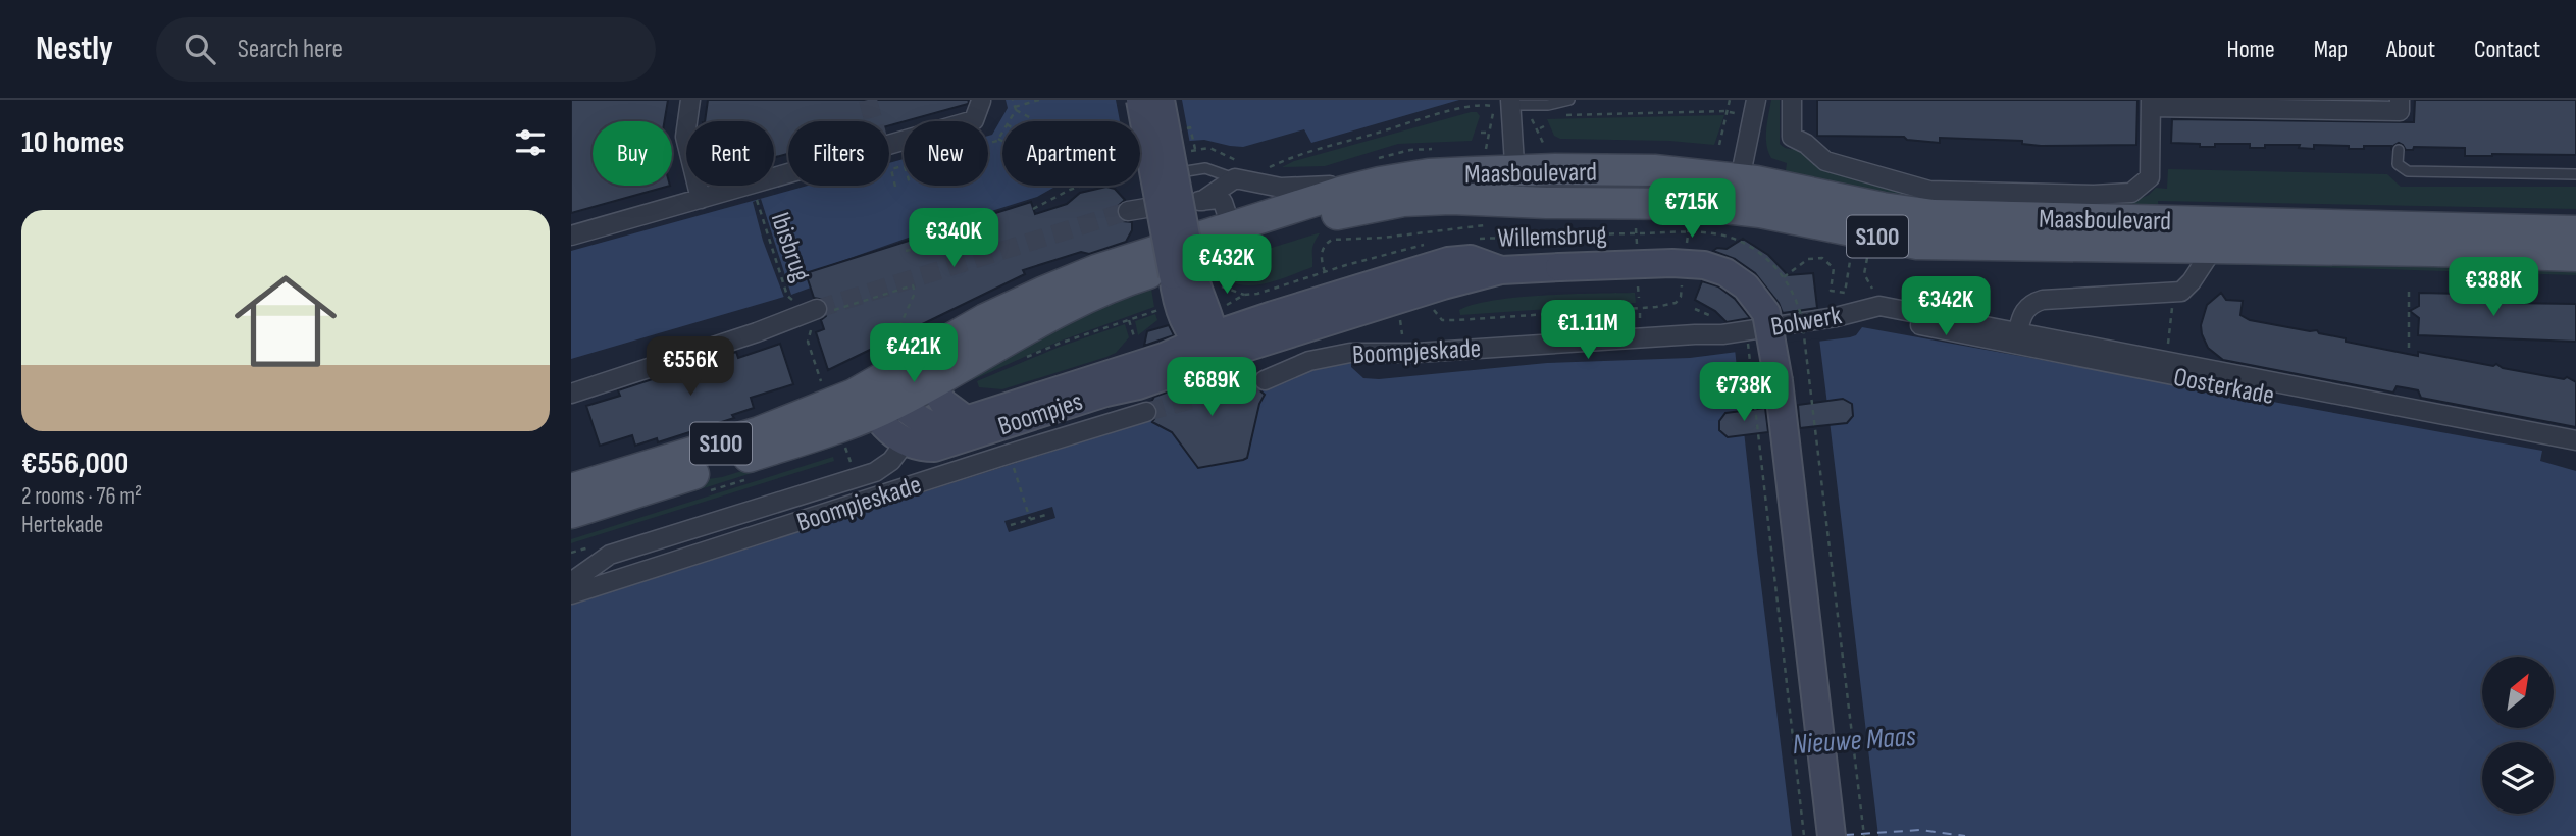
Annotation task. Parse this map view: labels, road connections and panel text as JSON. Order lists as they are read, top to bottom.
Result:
{
  "streets": {
    "main road": [
      "Maasboulevard",
      "Willemsbrug",
      "S100",
      "Boompjes"
    ],
    "street": ["Bolwerk", "Boompjeskade", "Oosterkade"],
    "path": ["Ibisbrug"]
  },
  "crossings": [
    ["Maasboulevard", "S100"],
    ["Maasboulevard", "Boompjes"],
    ["Willemsbrug", "Boompjes"],
    ["S100", "Boompjes"],
    ["Bolwerk", "Boompjeskade"],
    ["Bolwerk", "Oosterkade"],
    ["Boompjeskade", "Boompjes"]
  ],
  "water": ["Nieuwe Maas"],
  "north": "top right",
  "page": {
    "header": "Nestly",
    "search": "Search here",
    "nav": [
      "Home",
      "Map",
      "About",
      "Contact"
    ],
    "heading": "10 homes",
    "chip": [
      "Buy",
      "Rent",
      "Filters",
      "New",
      "Apartment"
    ],
    "price": [
      "€715K",
      "€340K",
      "€432K",
      "€388K",
      "€342K",
      "€1.11M",
      "€421K",
      "€556K",
      "€689K",
      "€738K"
    ],
    "list": [
      {
        "name": "€556,000",
        "note": "2 rooms · 76 m² · Hertekade"
      }
    ]
  }
}
